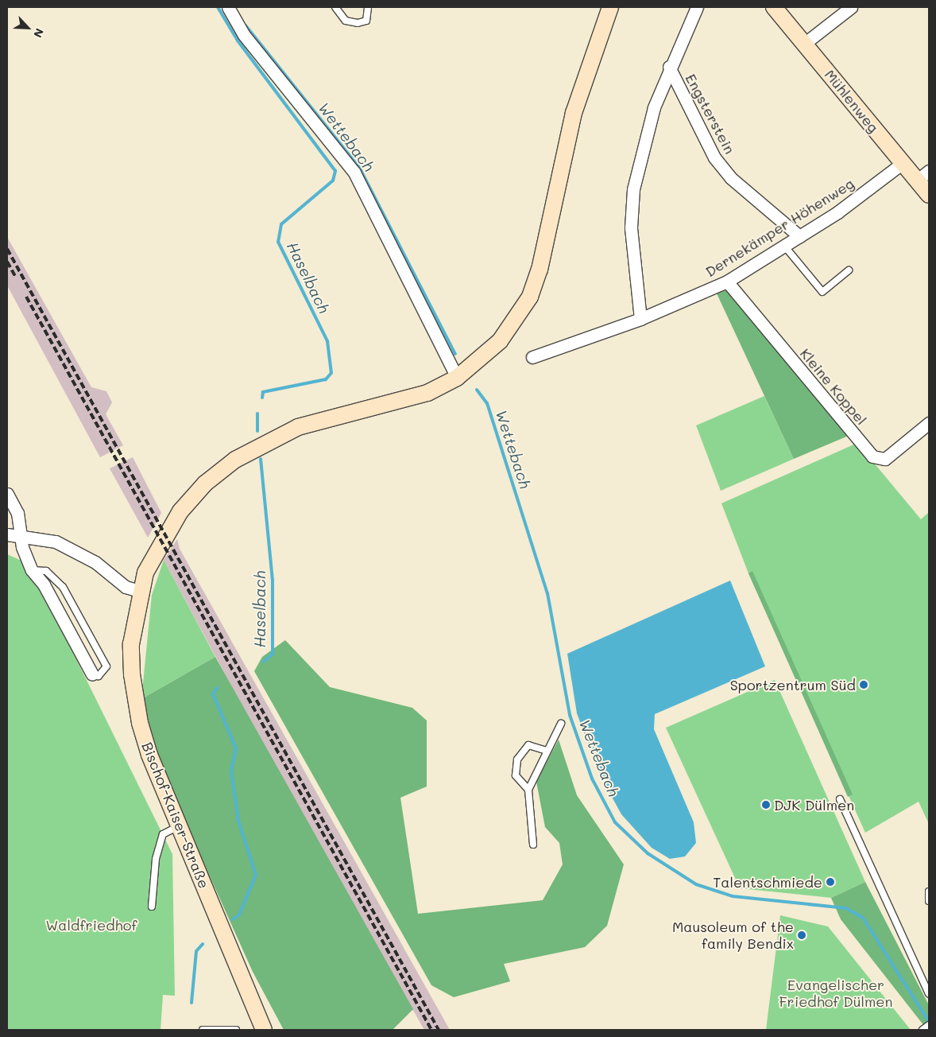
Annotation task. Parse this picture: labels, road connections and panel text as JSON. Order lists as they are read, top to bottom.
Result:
{
  "streets": {
    "street": [
      "Mühlenweg",
      "Engsterstein",
      "Dernekämper Höhenweg",
      "Kleine Koppel",
      "Bischof-Kaiser-Straße"
    ]
  },
  "crossings": [
    ["Mühlenweg", "Dernekämper Höhenweg"],
    ["Engsterstein", "Dernekämper Höhenweg"],
    ["Dernekämper Höhenweg", "Kleine Koppel"]
  ],
  "water": ["Wettebach", "Haselbach"],
  "parks": ["Waldfriedhof", "Evangelischer Friedhof Dülmen"],
  "places": [
    "Sportzentrum Süd",
    "DJK Dülmen",
    "Talentschmiede",
    "Mausoleum of the family Bendix"
  ],
  "north": "bottom right"
}
